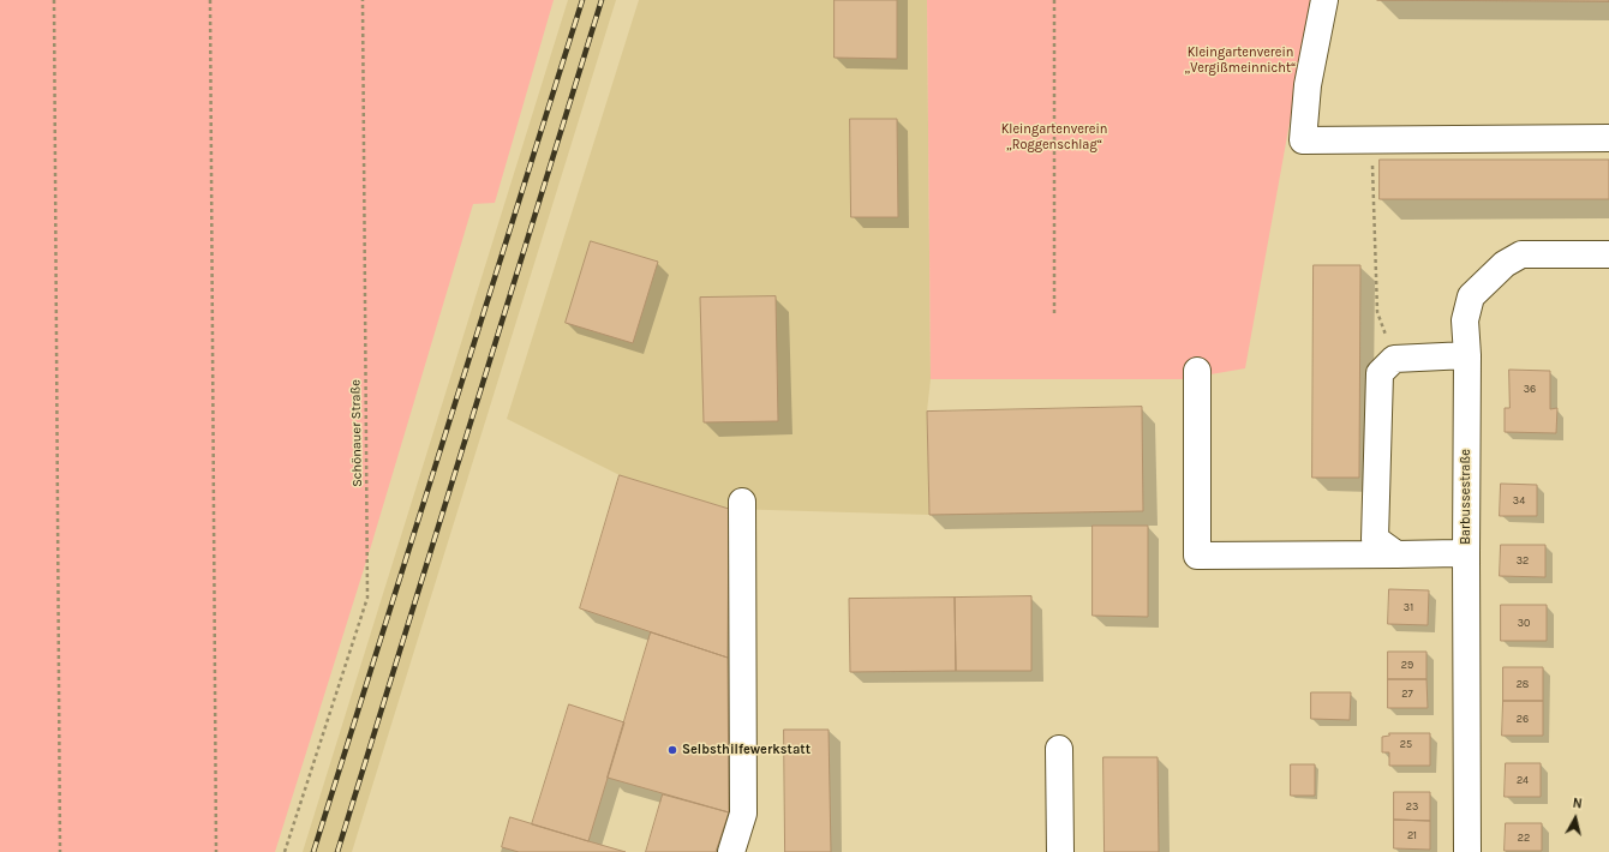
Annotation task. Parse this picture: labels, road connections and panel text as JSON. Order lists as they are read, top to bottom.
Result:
{
  "streets": {
    "street": ["Barbussestraße"],
    "path": ["Schönauer Straße"]
  },
  "parks": ["Kleingartenverein „Vergißmeinnicht“", "Kleingartenverein „Roggenschlag“"],
  "places": ["Selbsthilfewerkstatt"],
  "house_numbers": [
    "36",
    "34",
    "32",
    "31",
    "30",
    "29",
    "28",
    "27",
    "26",
    "25",
    "24",
    "23",
    "21",
    "22"
  ],
  "north": "top"
}
